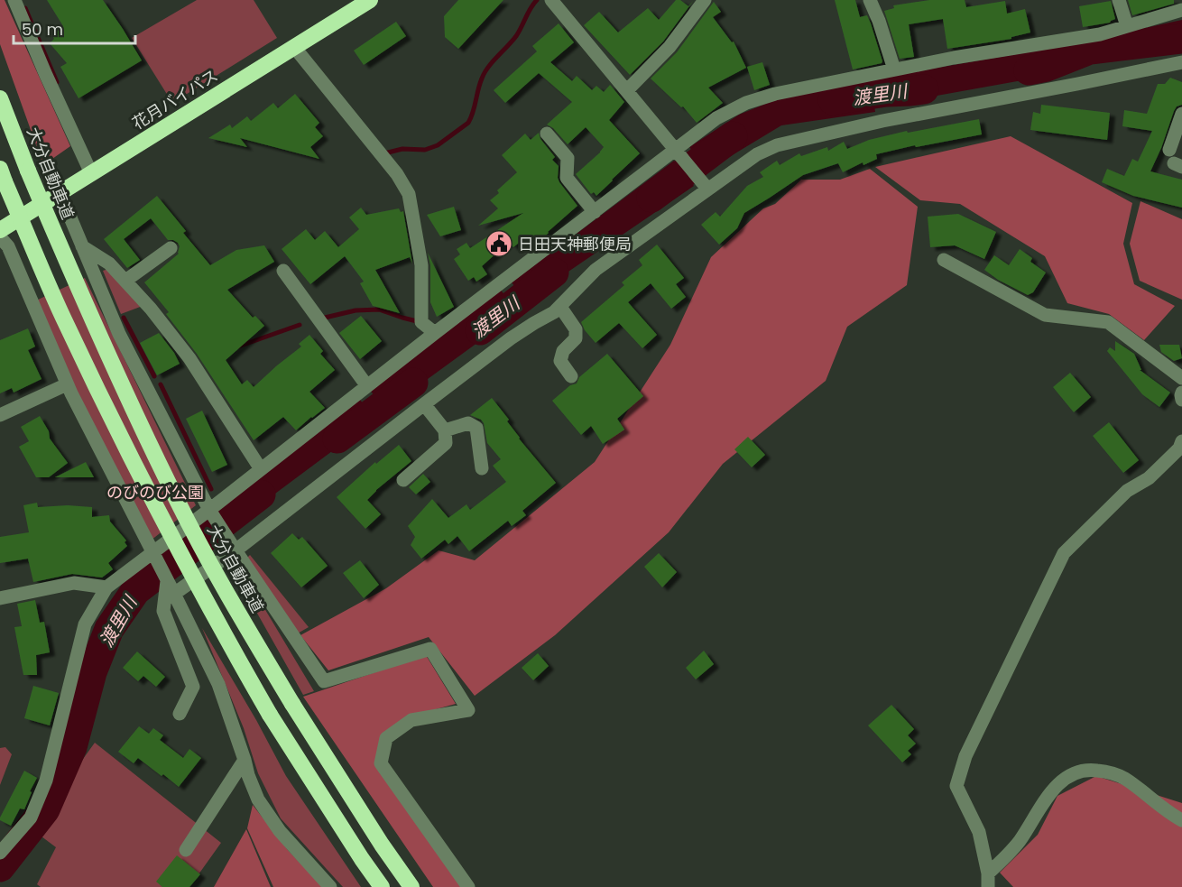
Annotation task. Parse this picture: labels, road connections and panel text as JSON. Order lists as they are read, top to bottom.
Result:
{
  "streets": {
    "highway": ["花月バイパス", "大分自動車道"]
  },
  "water": ["渡里川"],
  "parks": ["のびのび公園"],
  "places": {
    "public building": ["日田天神郵便局"]
  },
  "scale_bar": "50 m"
}
